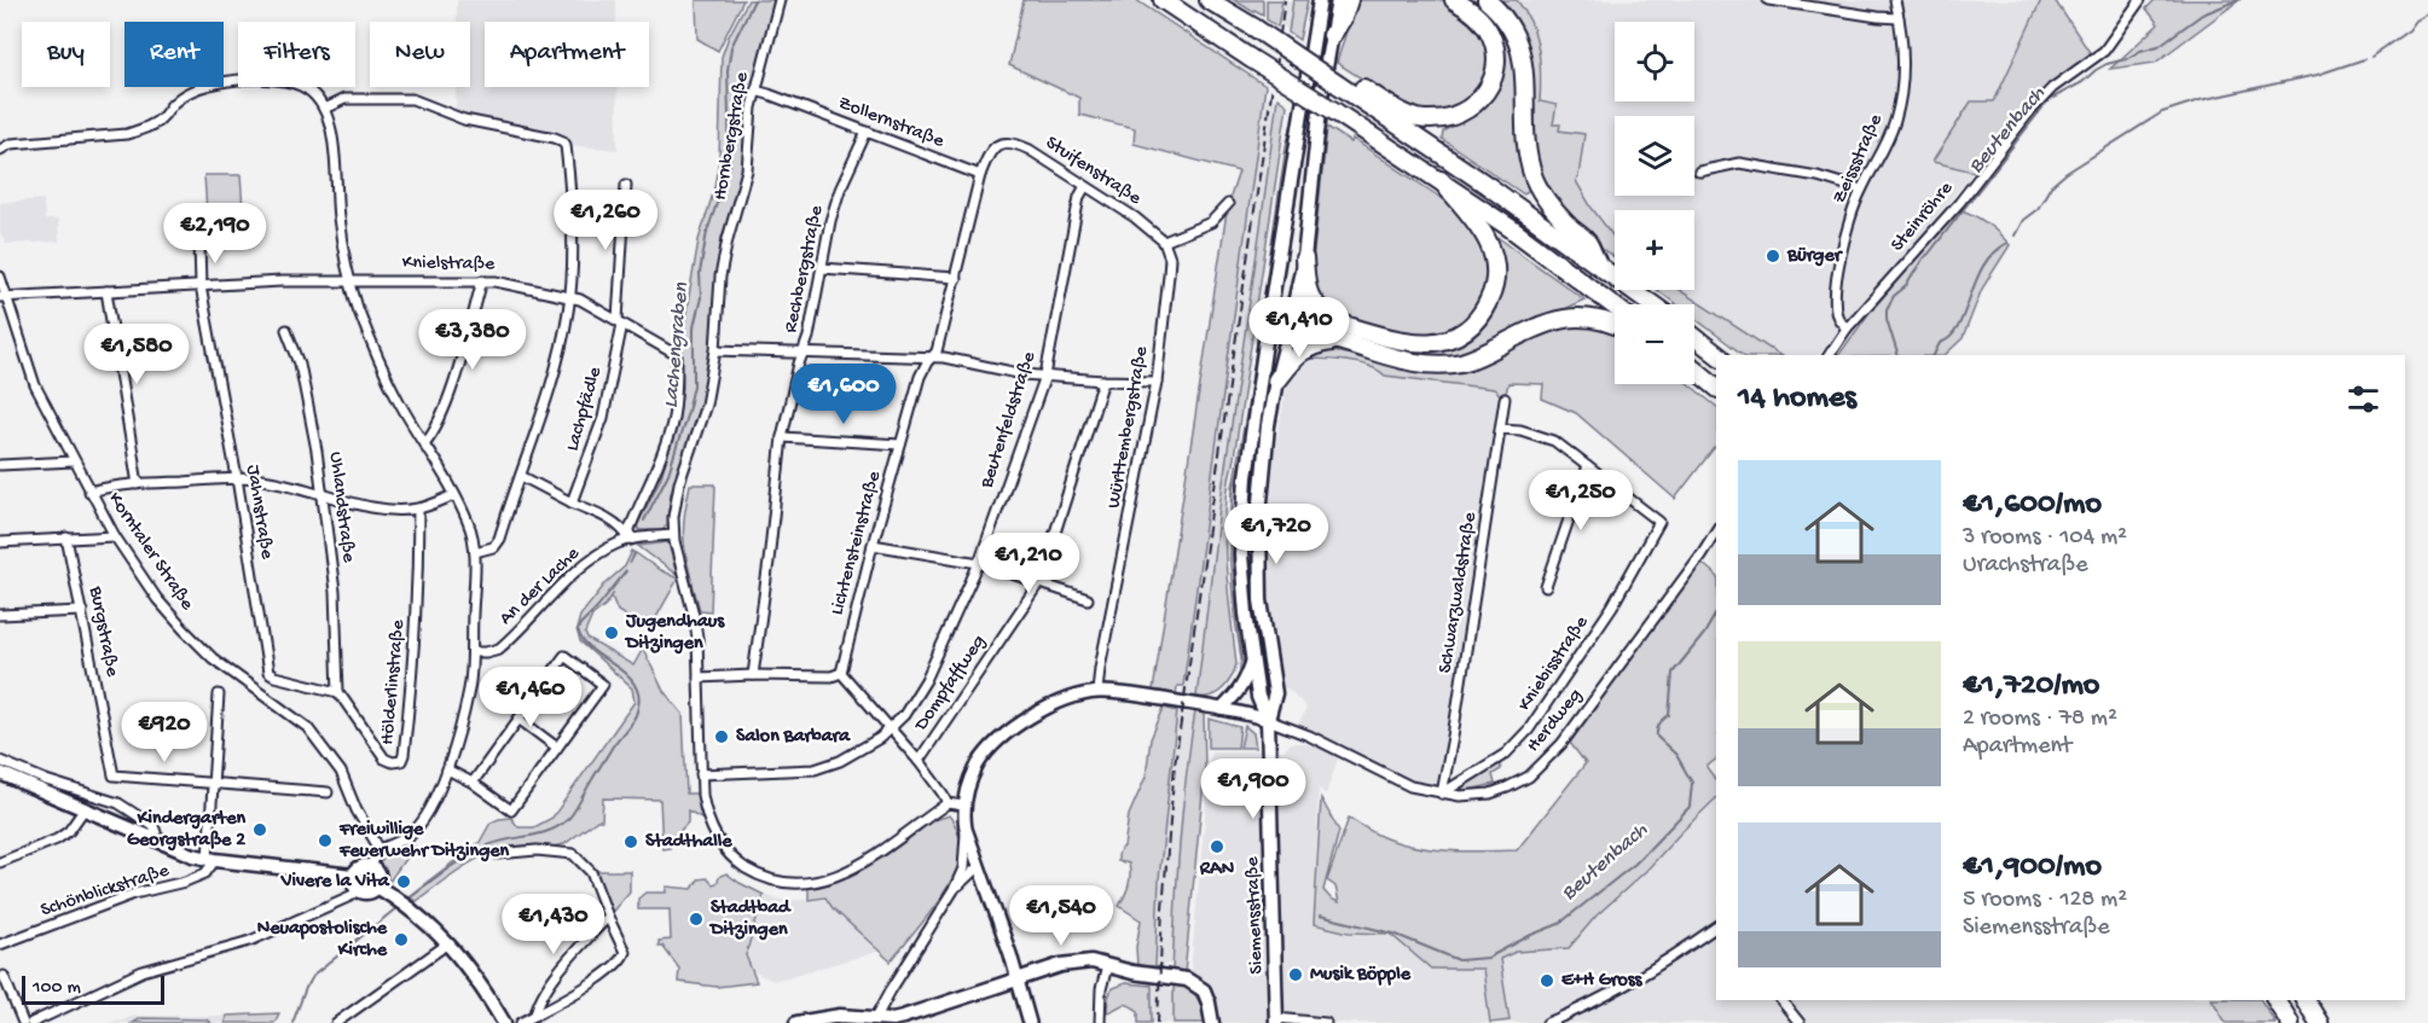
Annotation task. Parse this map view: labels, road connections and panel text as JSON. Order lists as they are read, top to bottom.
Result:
{
  "streets": {
    "main road": ["Siemensstraße"],
    "street": [
      "Zollernstraße",
      "Hornbergstraße",
      "Zeissstraße",
      "Stuifenstraße",
      "Steinröhre",
      "Knielstraße",
      "Rechbergstraße",
      "Lachpfädle",
      "Beutenfeldstraße",
      "Württembergstraße",
      "Uhlandstraße",
      "Jahnstraße",
      "Lichtensteinstraße",
      "Korntaler Straße",
      "An der Lache",
      "Schwarzwaldstraße",
      "Burgstraße",
      "Kniebisstraße",
      "Hölderlinstraße",
      "Dompfaffweg",
      "Herdweg",
      "Schönblickstraße"
    ]
  },
  "crossings": [
    ["Zollernstraße", "Hornbergstraße"],
    ["Zollernstraße", "Stuifenstraße"],
    ["Zollernstraße", "Rechbergstraße"],
    ["Zollernstraße", "Lichtensteinstraße"],
    ["Hornbergstraße", "Beutenfeldstraße"],
    ["Hornbergstraße", "An der Lache"],
    ["Zeissstraße", "Steinröhre"],
    ["Stuifenstraße", "Beutenfeldstraße"],
    ["Stuifenstraße", "Württembergstraße"],
    ["Stuifenstraße", "Lichtensteinstraße"],
    ["Knielstraße", "Lachpfädle"],
    ["Knielstraße", "Jahnstraße"],
    ["Knielstraße", "Korntaler Straße"],
    ["Knielstraße", "An der Lache"],
    ["Uhlandstraße", "Jahnstraße"],
    ["Uhlandstraße", "Hölderlinstraße"],
    ["Jahnstraße", "Hölderlinstraße"],
    ["Schwarzwaldstraße", "Kniebisstraße"],
    ["Schwarzwaldstraße", "Herdweg"],
    ["Kniebisstraße", "Herdweg"],
    ["Herdweg", "Siemensstraße"]
  ],
  "water": ["Beutenbach", "Lachengraben"],
  "places": [
    "Bürger",
    "Jugendhaus Ditzingen",
    "Salon Barbara",
    "Kindergarten Georgstraße 2",
    "Freiwillige Feuerwehr Ditzingen",
    "Stadthalle",
    "RAN",
    "Vivere la Vita",
    "Stadtbad Ditzingen",
    "Neuapostolische Kirche",
    "Musik Böpple",
    "E+H Gross"
  ],
  "scale_bar": "100 m",
  "page": {
    "map_buttons": ["+", "−"],
    "chip": [
      "Buy",
      "Rent",
      "Filters",
      "New",
      "Apartment"
    ],
    "price": [
      "€1,260",
      "€2,190",
      "€1,410",
      "€3,380",
      "€1,580",
      "€1,600",
      "€1,250",
      "€1,720",
      "€1,210",
      "€1,460",
      "€920",
      "€1,900",
      "€1,540",
      "€1,430"
    ],
    "heading": "14 homes",
    "list": [
      {
        "name": "€1,600/mo",
        "note": "3 rooms · 104 m² · Urachstraße"
      },
      {
        "name": "€1,720/mo",
        "note": "2 rooms · 78 m² · Apartment"
      },
      {
        "name": "€1,900/mo",
        "note": "5 rooms · 128 m² · Siemensstraße"
      }
    ],
    "scale": "100 m"
  }
}
